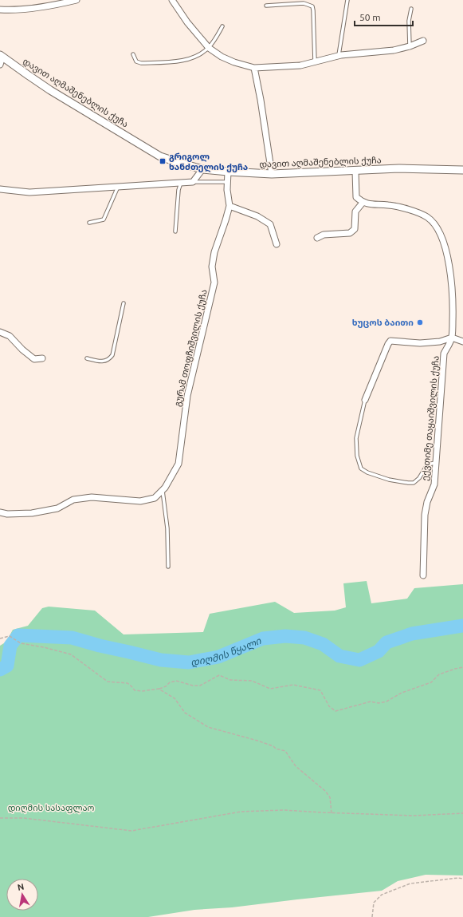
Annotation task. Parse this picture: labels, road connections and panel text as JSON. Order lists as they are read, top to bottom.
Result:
{
  "streets": {
    "street": ["დავით აღმაშენებლის ქუჩა", "გურამ თოფჩიშვილის ქუჩა", "ექვთიმე თაყაიშვილის ქუჩა"]
  },
  "crossings": [
    ["დავით აღმაშენებლის ქუჩა", "გურამ თოფჩიშვილის ქუჩა"]
  ],
  "water": ["დიღმის წყალი"],
  "parks": ["დიღმის სასაფლაო"],
  "places": {
    "transit": ["გრიგოლ ხანძთელის ქუჩა"],
    "other": ["ხუცოს ბაითი"]
  },
  "scale_bar": "50 m",
  "north": "top"
}
